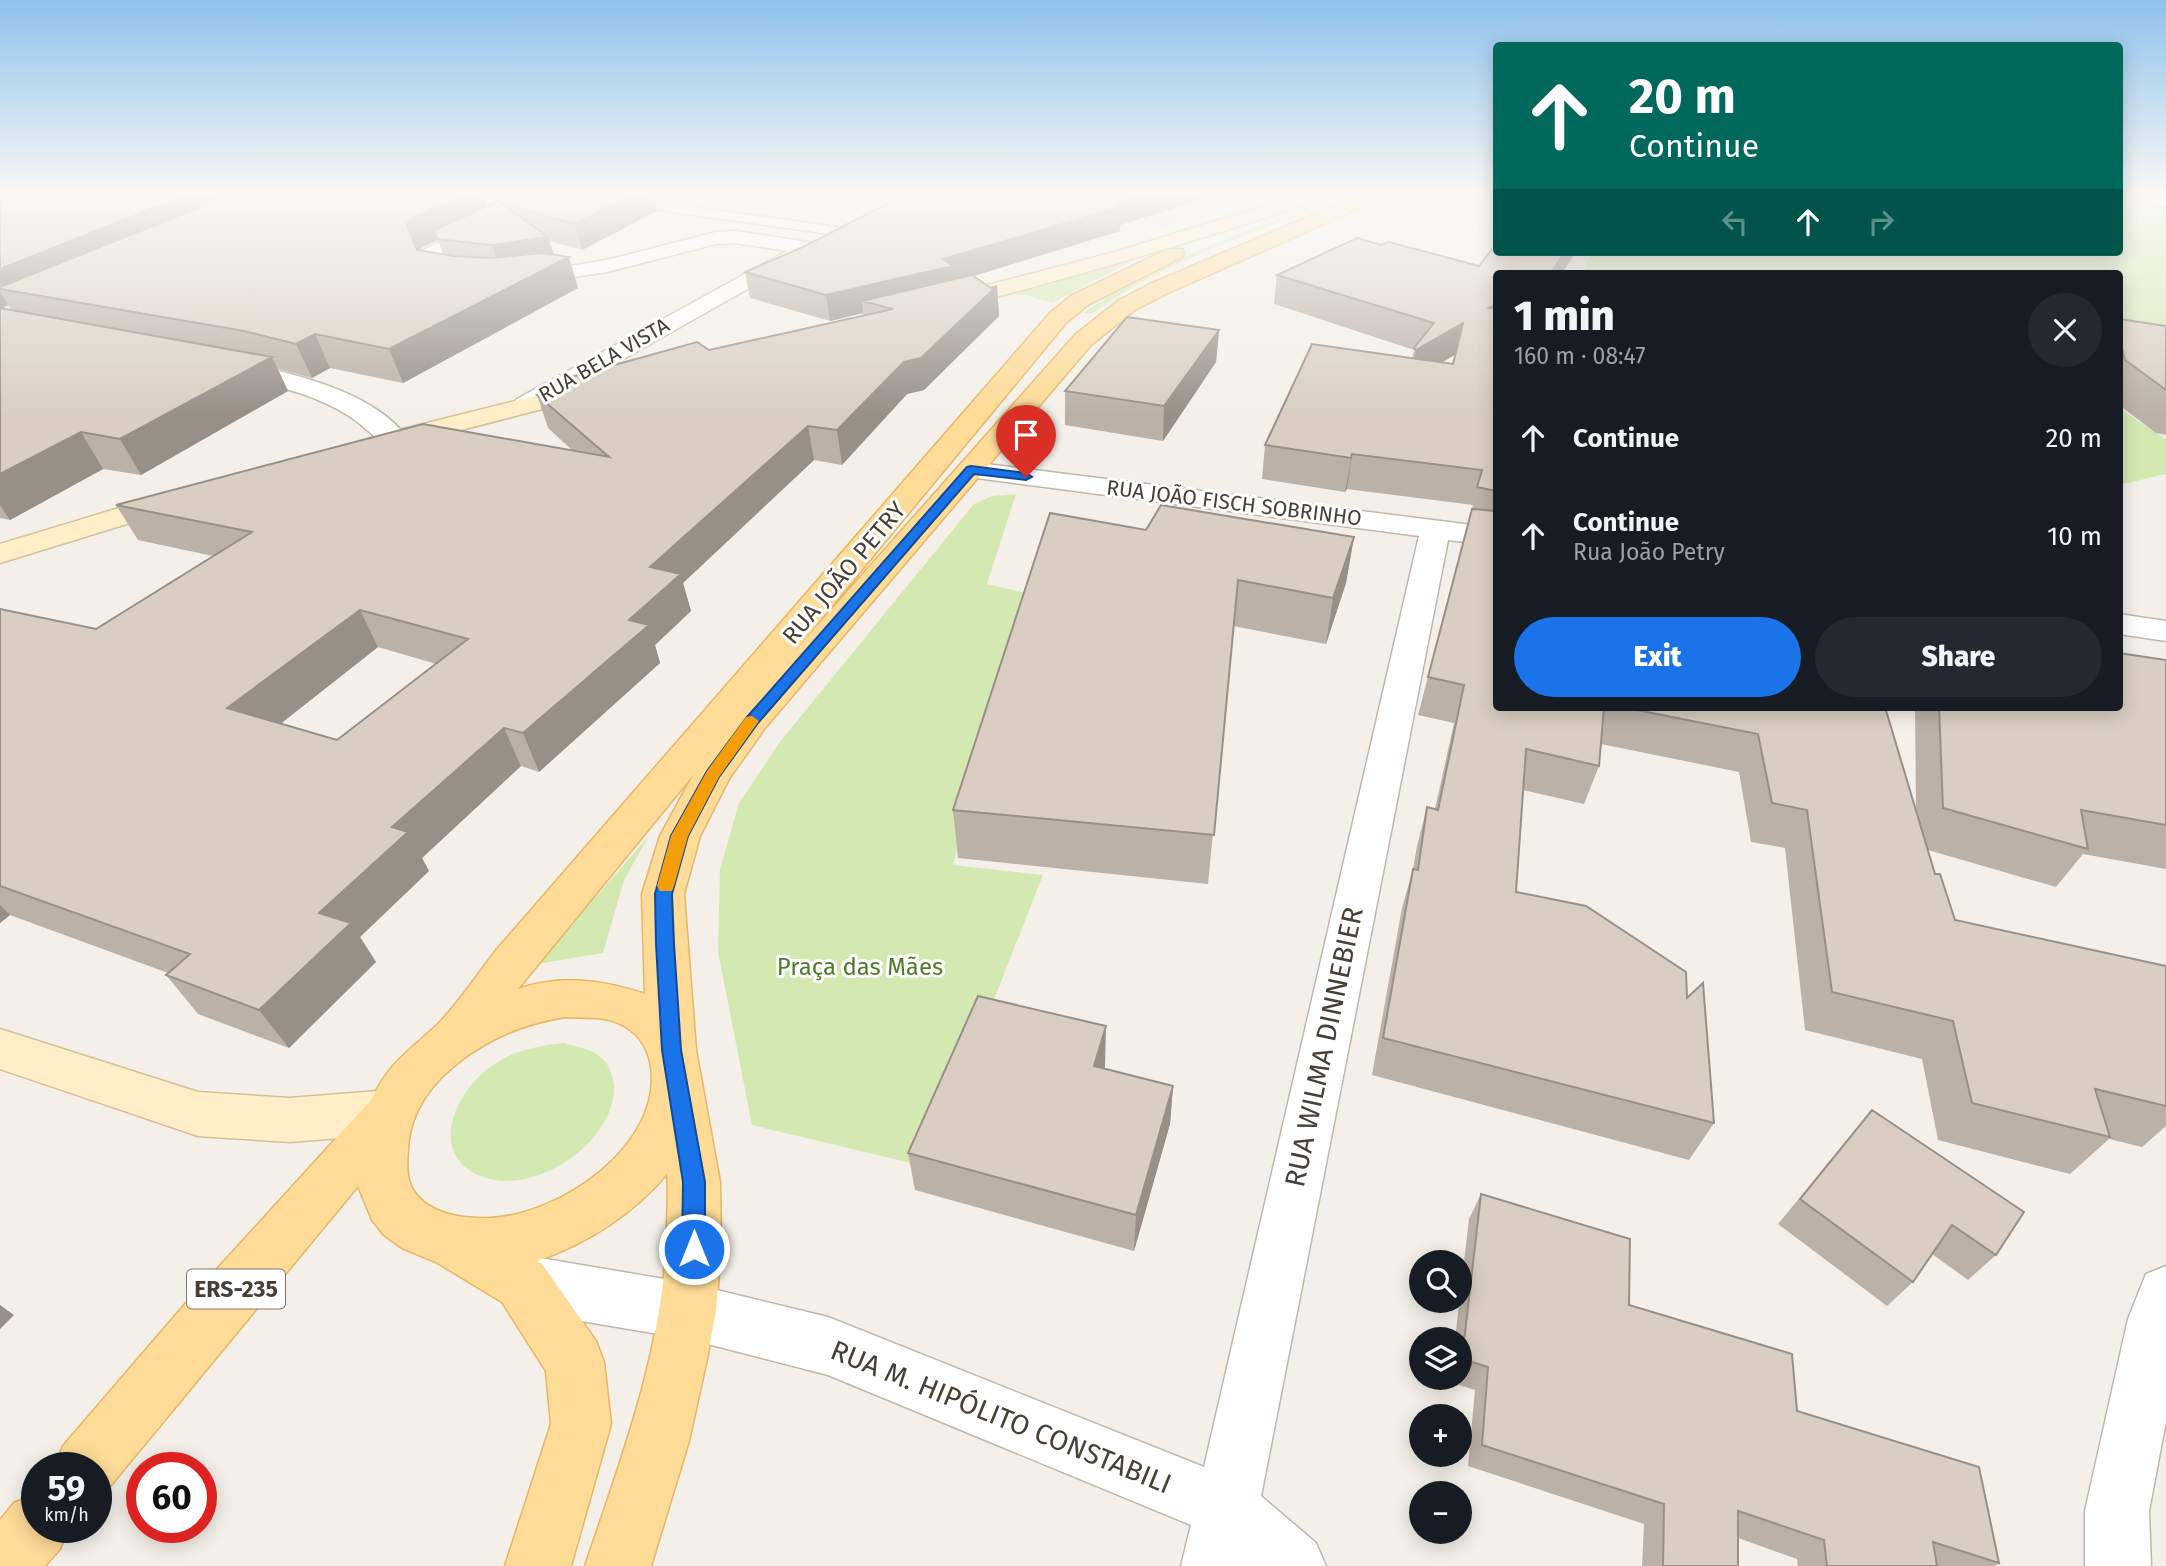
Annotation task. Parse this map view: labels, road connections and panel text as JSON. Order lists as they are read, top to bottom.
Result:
{
  "streets": {
    "main road": ["RUA JOÃO PETRY", "ERS-235"],
    "street": [
      "RUA BELA VISTA",
      "RUA JOÃO FISCH SOBRINHO",
      "RUA WILMA DINNEBIER",
      "RUA M. HIPÓLITO CONSTABILI"
    ]
  },
  "crossings": [
    ["RUA JOÃO FISCH SOBRINHO", "RUA JOÃO PETRY"],
    ["RUA JOÃO FISCH SOBRINHO", "RUA WILMA DINNEBIER"],
    ["RUA WILMA DINNEBIER", "RUA M. HIPÓLITO CONSTABILI"]
  ],
  "parks": ["Praça das Mães"],
  "page": {
    "turn": ["20 m", "Continue"],
    "heading": ["1 min", "160 m · 08:47"],
    "list": [
      {
        "name": "Continue",
        "value": "20 m"
      },
      {
        "name": "Continue",
        "note": "Rua João Petry",
        "value": "10 m"
      }
    ],
    "buttons": ["Exit", "Share"],
    "map_buttons": ["+", "−"],
    "speed": "59 km/h",
    "limit": "60"
  }
}
